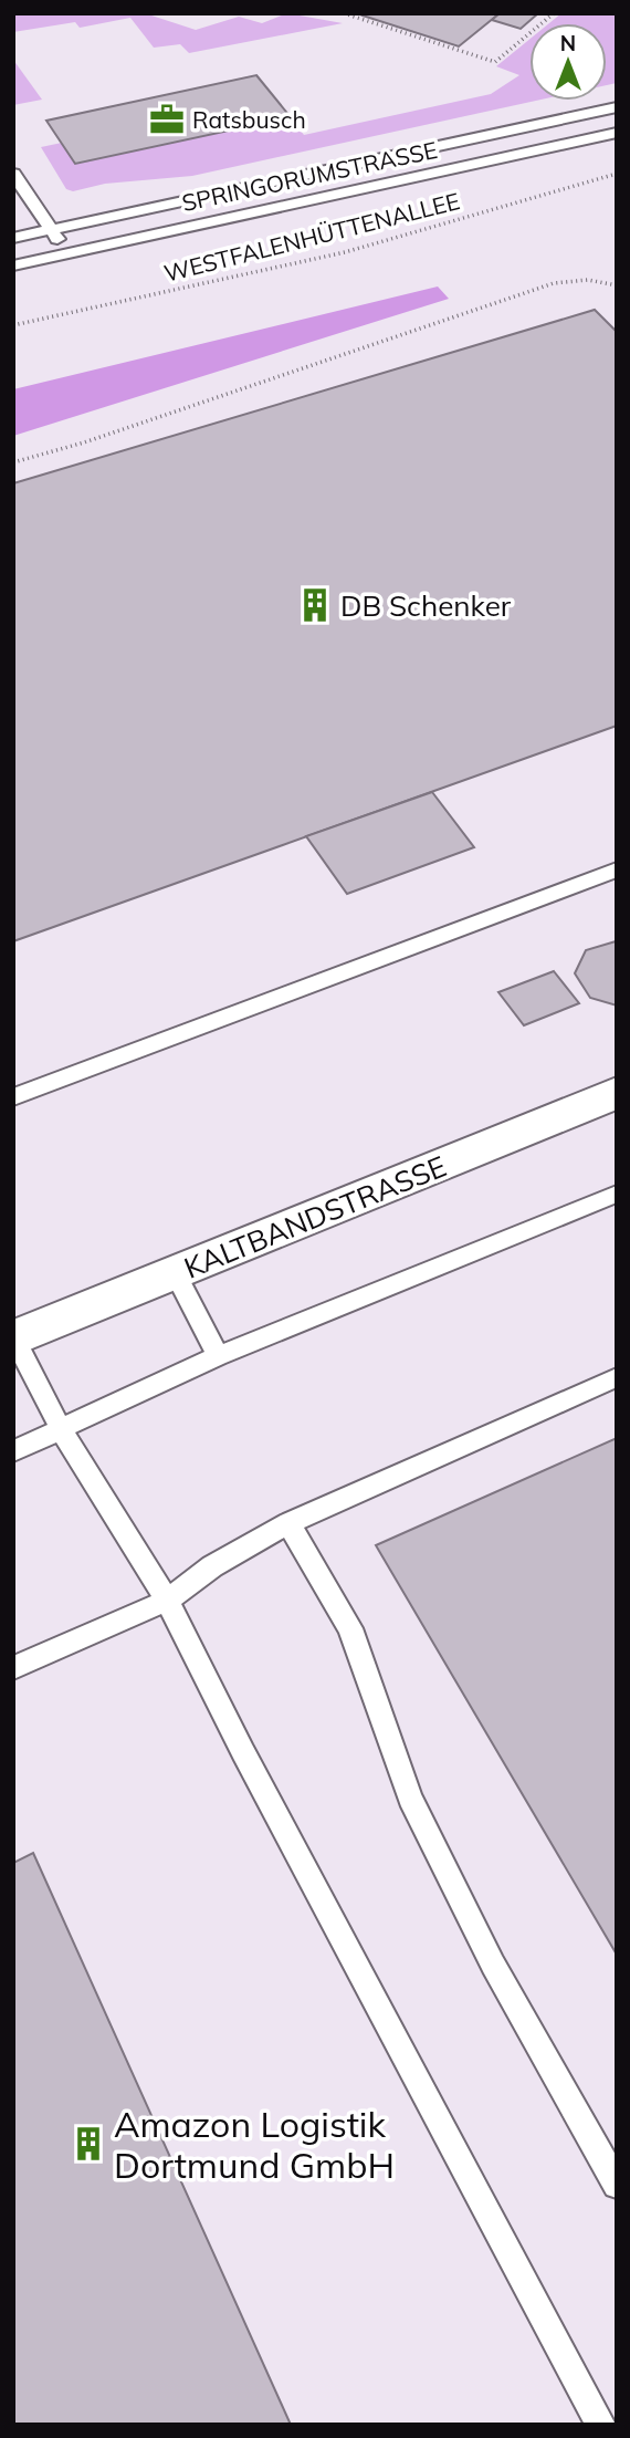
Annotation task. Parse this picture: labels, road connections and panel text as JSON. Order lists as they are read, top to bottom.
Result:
{
  "streets": {
    "street": ["KALTBANDSTRASSE"],
    "lane": ["SPRINGORUMSTRASSE"],
    "path": ["WESTFALENHÜTTENALLEE"]
  },
  "places": {
    "office": ["Ratsbusch"],
    "building": ["DB Schenker", "Amazon Logistik Dortmund GmbH"]
  },
  "north": "top"
}
